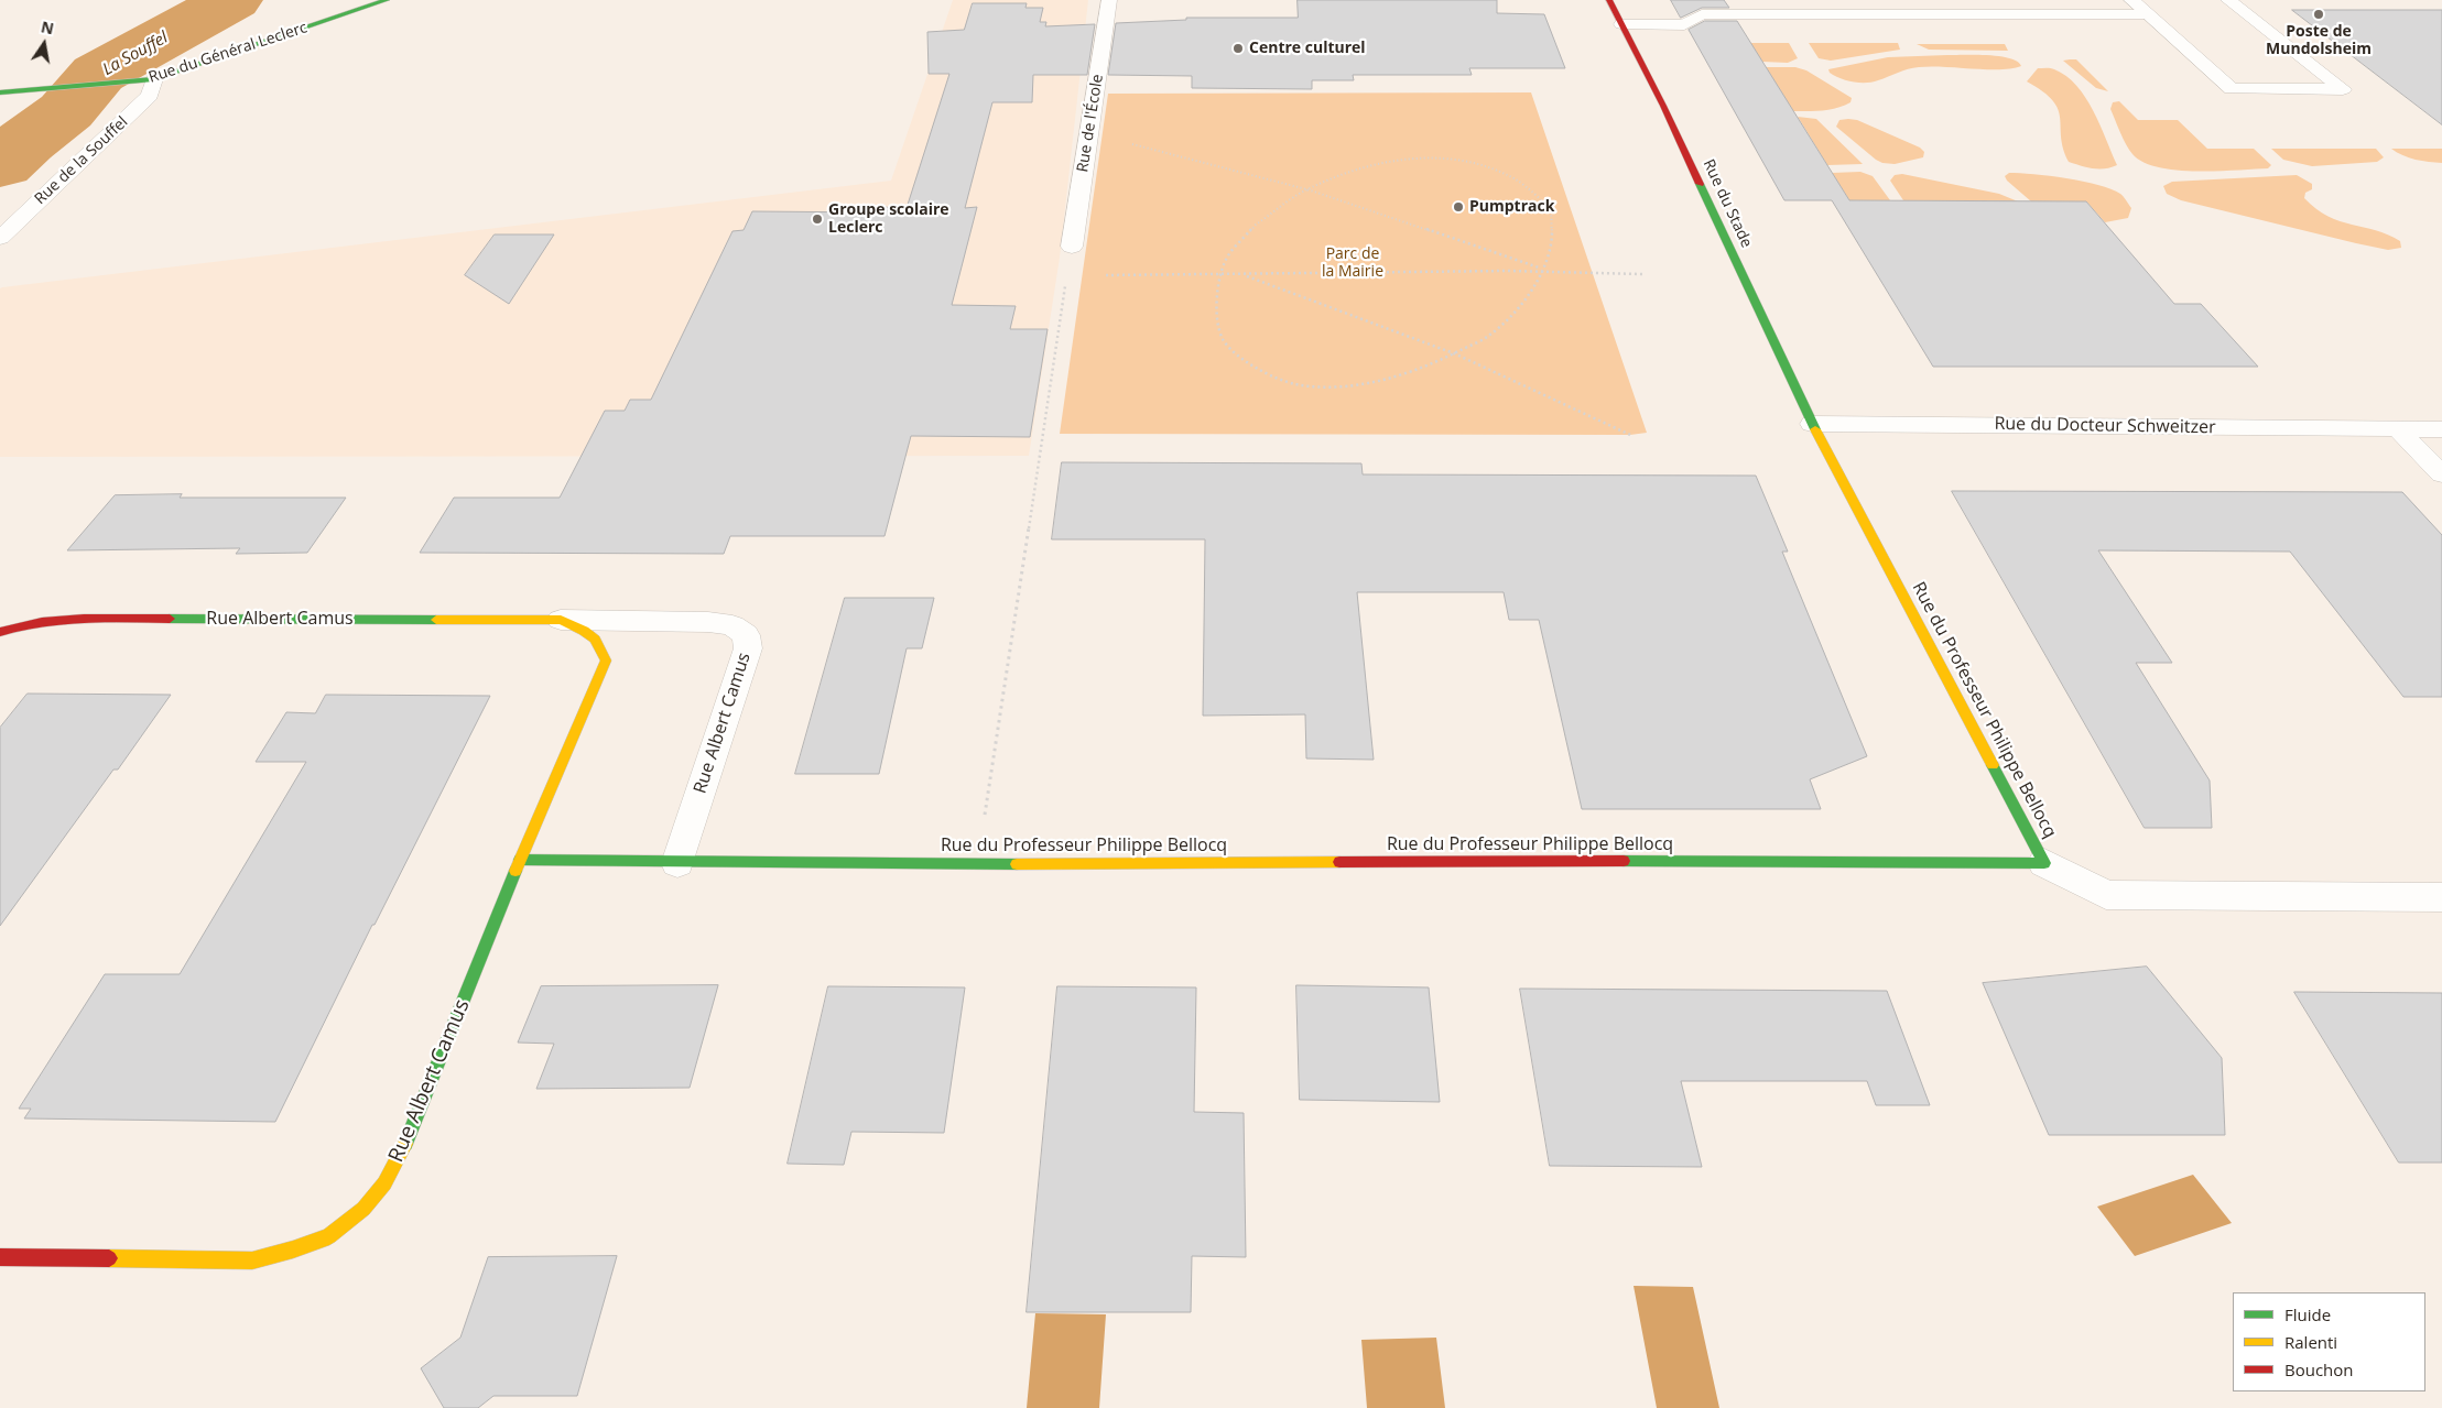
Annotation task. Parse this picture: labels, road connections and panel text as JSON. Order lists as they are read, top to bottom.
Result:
{
  "streets": {
    "street": [
      "Rue du Général Leclerc",
      "Rue de l'École",
      "Rue de la Souffel",
      "Rue du Stade",
      "Rue du Docteur Schweitzer",
      "Rue Albert Camus",
      "Rue du Professeur Philippe Bellocq"
    ]
  },
  "crossings": [
    ["Rue du Général Leclerc", "Rue de la Souffel"],
    ["Rue du Stade", "Rue du Docteur Schweitzer"],
    ["Rue du Stade", "Rue du Professeur Philippe Bellocq"],
    ["Rue du Docteur Schweitzer", "Rue du Professeur Philippe Bellocq"],
    ["Rue Albert Camus", "Rue du Professeur Philippe Bellocq"]
  ],
  "water": ["La Souffel"],
  "parks": ["Parc de la Mairie"],
  "places": [
    "Poste de Mundolsheim",
    "Centre culturel",
    "Pumptrack",
    "Groupe scolaire Leclerc"
  ],
  "legend": ["Fluide", "Ralenti", "Bouchon"],
  "north": "top"
}
